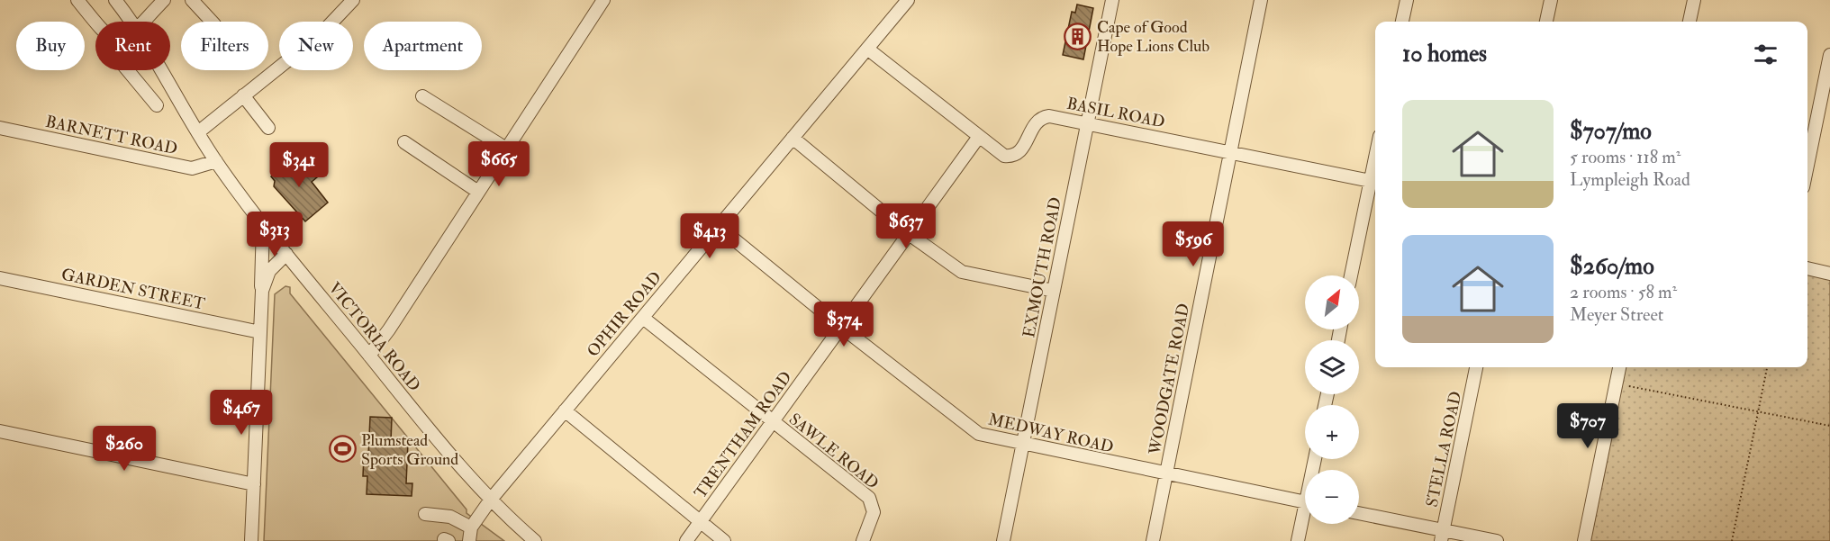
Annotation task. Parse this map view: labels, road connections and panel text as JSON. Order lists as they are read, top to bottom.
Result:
{
  "streets": {
    "street": [
      "BASIL ROAD",
      "BARNETT ROAD",
      "EXMOUTH ROAD",
      "GARDEN STREET",
      "OPHIR ROAD",
      "VICTORIA ROAD",
      "WOODGATE ROAD",
      "MEDWAY ROAD",
      "TRENTHAM ROAD",
      "STELLA ROAD",
      "SAWLE ROAD"
    ]
  },
  "crossings": [
    ["BASIL ROAD", "EXMOUTH ROAD"],
    ["BASIL ROAD", "OPHIR ROAD"],
    ["BASIL ROAD", "WOODGATE ROAD"],
    ["BASIL ROAD", "TRENTHAM ROAD"],
    ["BARNETT ROAD", "VICTORIA ROAD"],
    ["EXMOUTH ROAD", "MEDWAY ROAD"],
    ["OPHIR ROAD", "VICTORIA ROAD"],
    ["OPHIR ROAD", "MEDWAY ROAD"],
    ["OPHIR ROAD", "SAWLE ROAD"],
    ["WOODGATE ROAD", "MEDWAY ROAD"],
    ["MEDWAY ROAD", "TRENTHAM ROAD"],
    ["TRENTHAM ROAD", "SAWLE ROAD"]
  ],
  "places": {
    "building": ["Cape of Good Hope Lions Club"],
    "sports": ["Plumstead Sports Ground"]
  },
  "north": "top right",
  "page": {
    "chip": [
      "Buy",
      "Rent",
      "Filters",
      "New",
      "Apartment"
    ],
    "heading": "10 homes",
    "list": [
      {
        "name": "$707/mo",
        "note": "5 rooms · 118 m² · Lympleigh Road"
      },
      {
        "name": "$260/mo",
        "note": "2 rooms · 58 m² · Meyer Street"
      }
    ],
    "price": [
      "$665",
      "$341",
      "$637",
      "$313",
      "$413",
      "$596",
      "$374",
      "$467",
      "$707",
      "$260"
    ],
    "map_buttons": ["+", "−"]
  }
}
